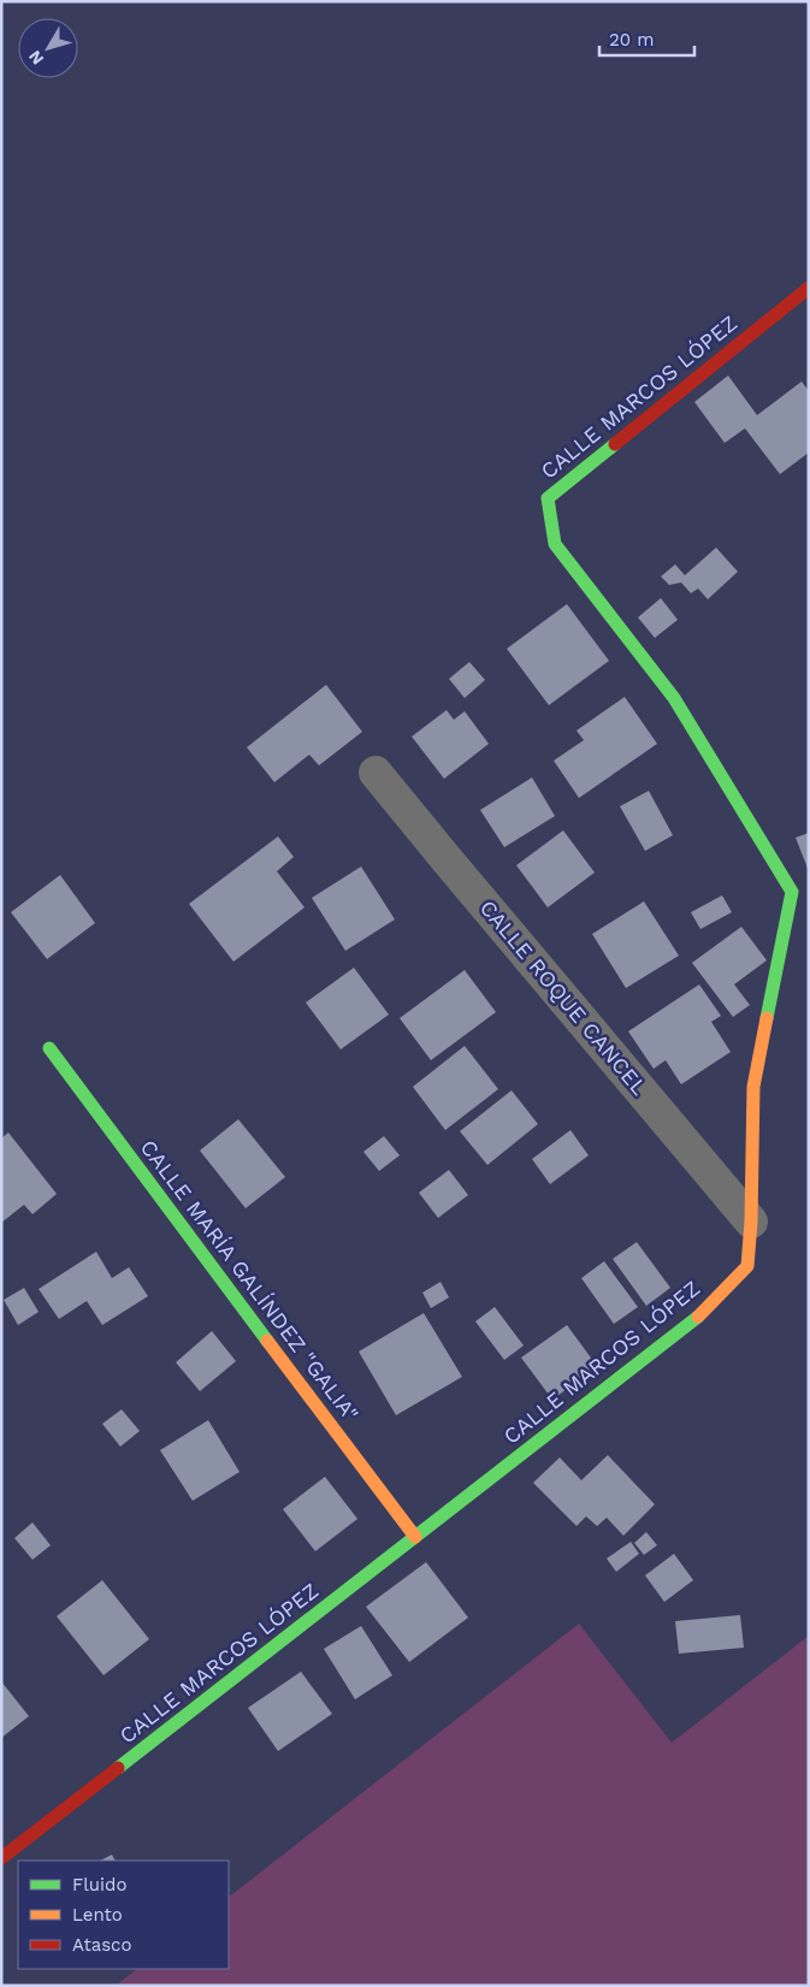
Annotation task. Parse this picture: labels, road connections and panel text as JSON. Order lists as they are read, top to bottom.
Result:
{
  "streets": {
    "street": ["CALLE MARCOS LÓPEZ", "CALLE ROQUE CANCEL", "CALLE MARÍA GALÍNDEZ \"GALIA\""]
  },
  "crossings": [
    ["CALLE MARCOS LÓPEZ", "CALLE ROQUE CANCEL"],
    ["CALLE MARCOS LÓPEZ", "CALLE MARÍA GALÍNDEZ \"GALIA\""]
  ],
  "legend": ["Fluido", "Lento", "Atasco"],
  "scale_bar": "20 m",
  "north": "bottom left"
}
